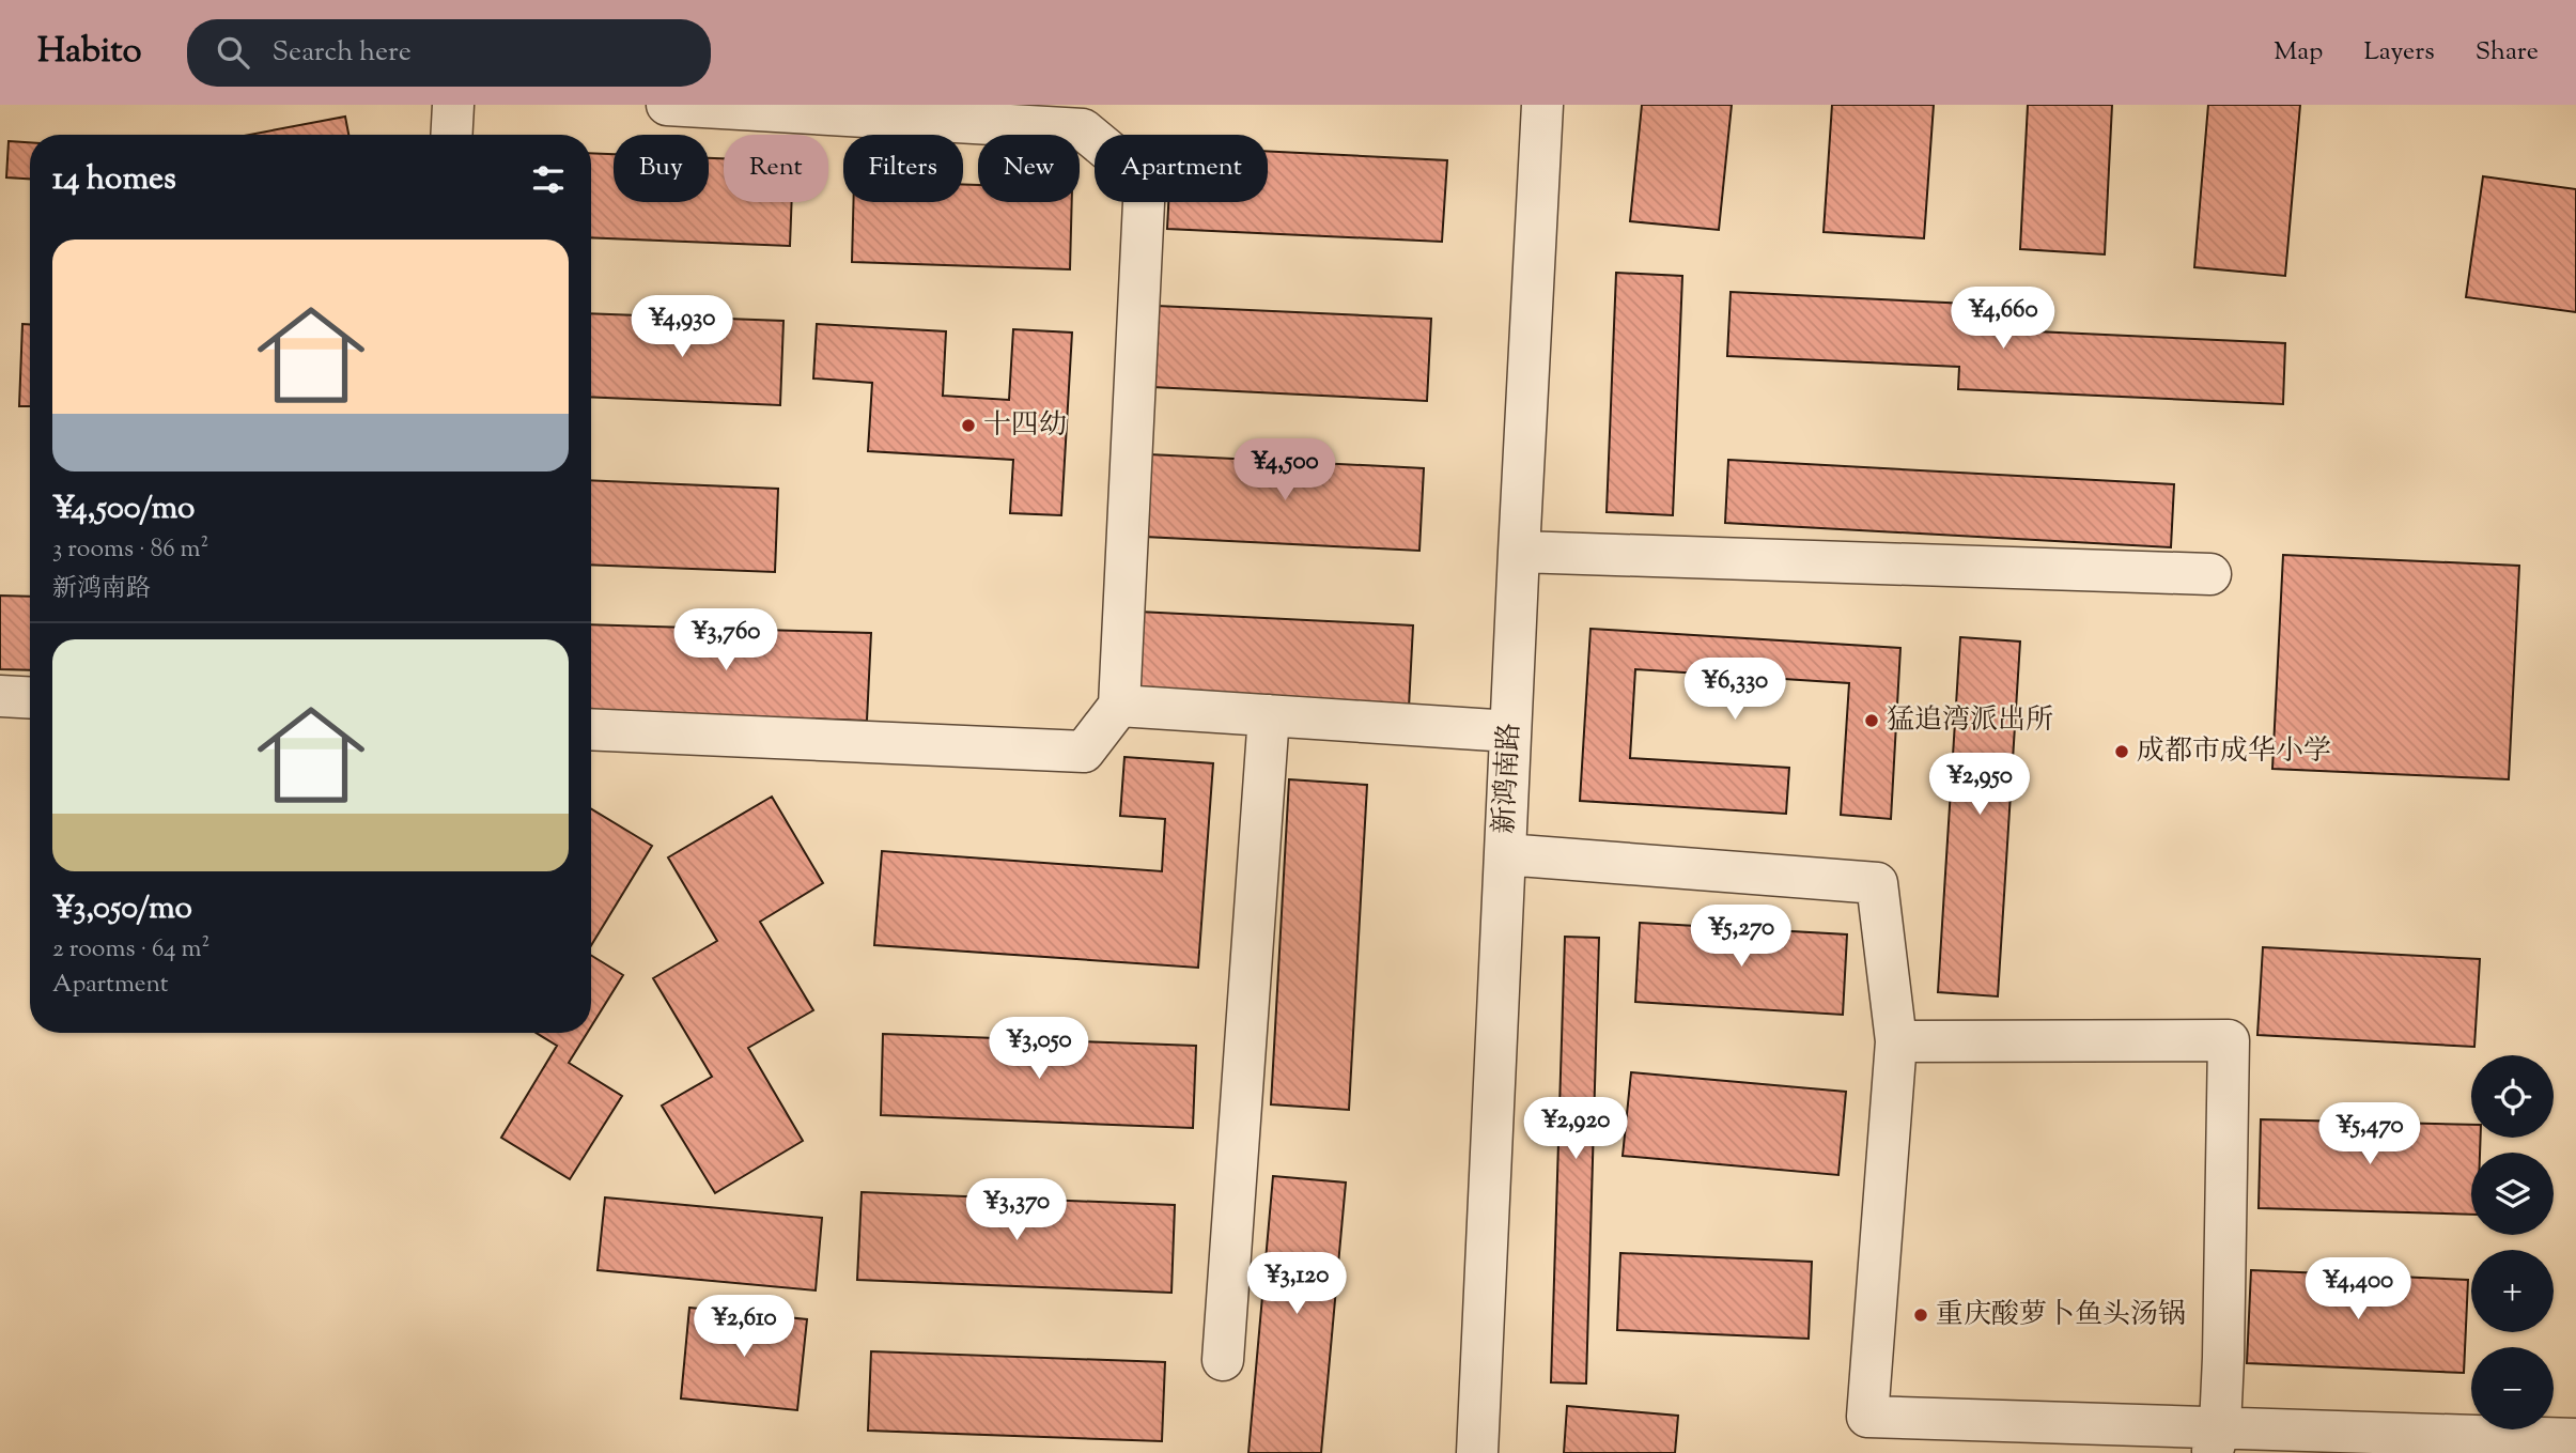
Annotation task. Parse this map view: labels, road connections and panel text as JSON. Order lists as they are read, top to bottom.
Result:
{
  "streets": {
    "street": ["新鸿南路"]
  },
  "places": [
    "十四幼",
    "猛追湾派出所",
    "成都市成华小学",
    "重庆酸萝卜鱼头汤锅"
  ],
  "page": {
    "header": "Habito",
    "search": "Search here",
    "nav": ["Map", "Layers", "Share"],
    "chip": [
      "Buy",
      "Rent",
      "Filters",
      "New",
      "Apartment"
    ],
    "heading": "14 homes",
    "list": [
      {
        "name": "¥4,500/mo",
        "note": "3 rooms · 86 m² · 新鸿南路"
      },
      {
        "name": "¥3,050/mo",
        "note": "2 rooms · 64 m² · Apartment"
      }
    ],
    "price": [
      "¥4,660",
      "¥4,930",
      "¥4,500",
      "¥3,760",
      "¥6,330",
      "¥2,950",
      "¥5,270",
      "¥3,050",
      "¥2,920",
      "¥5,470",
      "¥3,370",
      "¥3,120",
      "¥4,400",
      "¥2,610"
    ],
    "map_buttons": ["+", "−"]
  }
}
